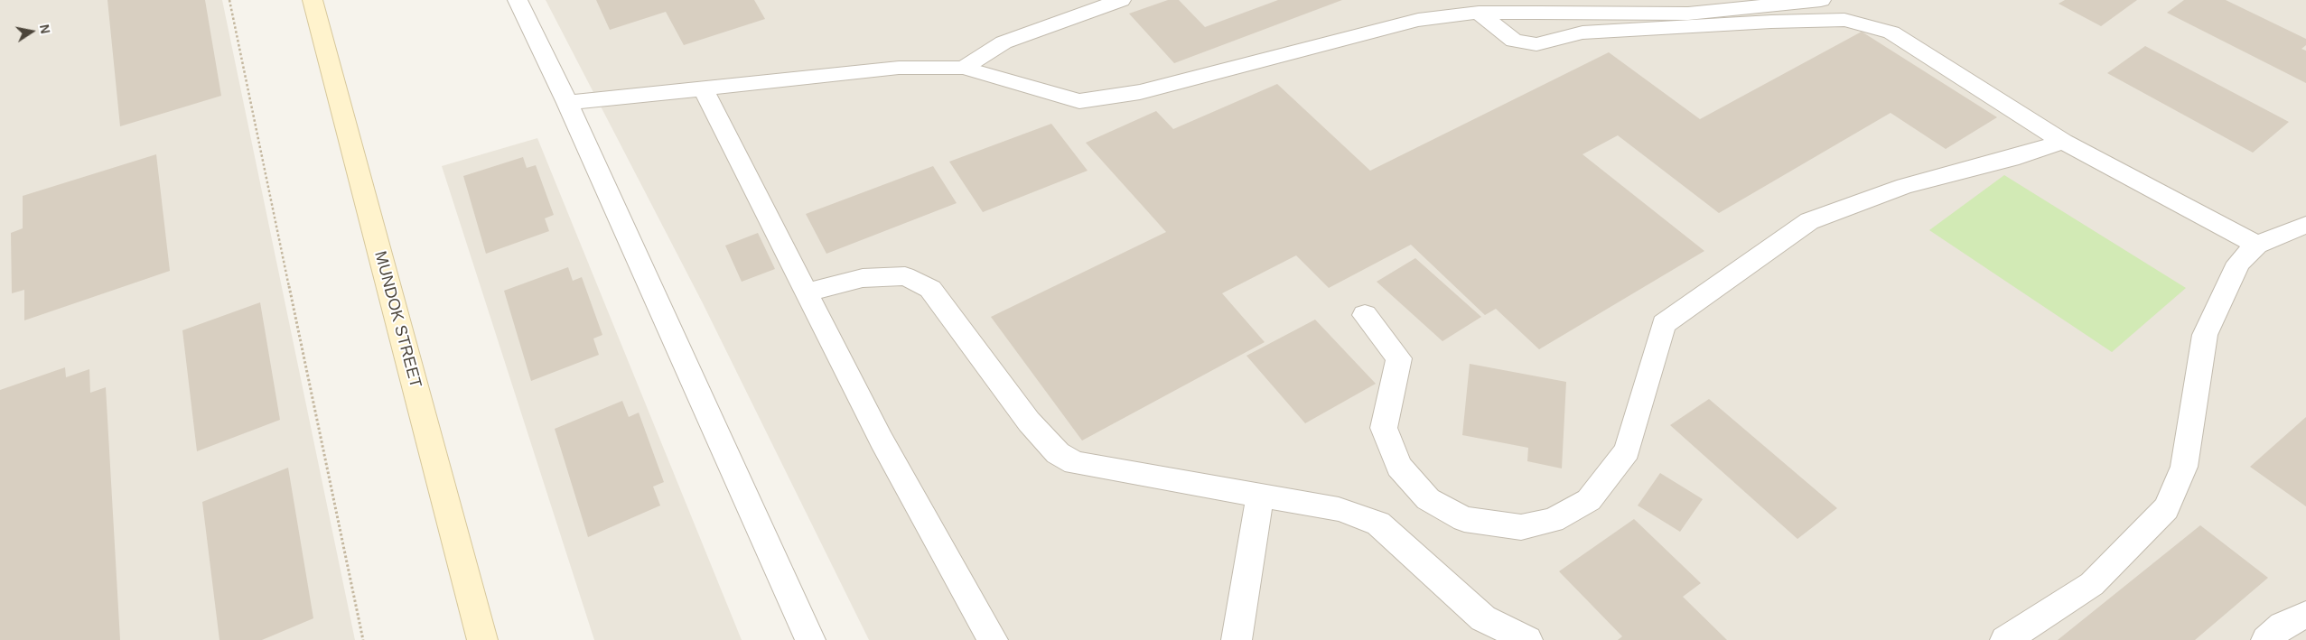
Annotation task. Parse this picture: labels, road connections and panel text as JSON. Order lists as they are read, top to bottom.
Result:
{
  "streets": {
    "main road": ["MUNDOK STREET"]
  },
  "north": "right"
}
